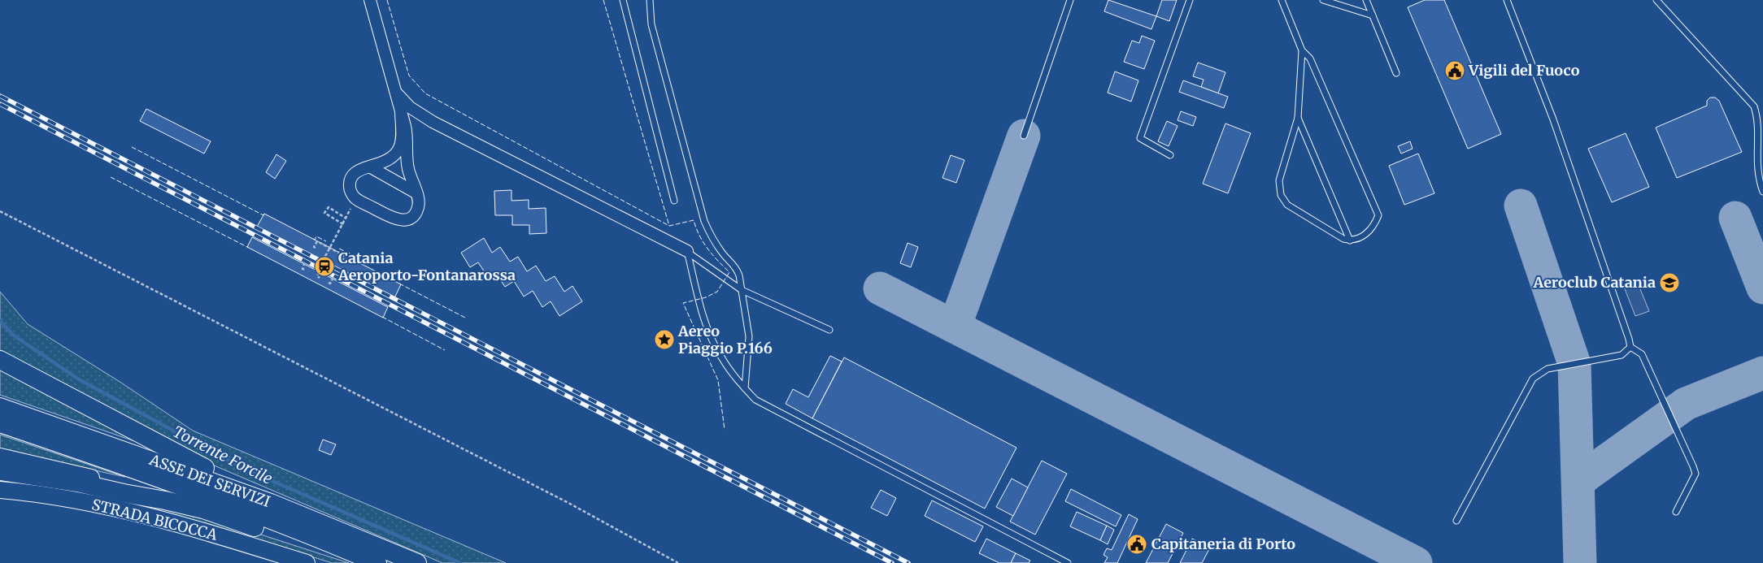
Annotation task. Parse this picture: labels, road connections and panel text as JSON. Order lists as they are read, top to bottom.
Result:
{
  "streets": {
    "main road": ["ASSE DEI SERVIZI", "STRADA BICOCCA"]
  },
  "water": ["Torrente Forcile"],
  "places": {
    "public building": ["Vigili del Fuoco", "Capitaneria di Porto"],
    "station": ["Catania Aeroporto-Fontanarossa"],
    "school or university": ["Aeroclub Catania"],
    "place": ["Aereo Piaggio P.166"]
  }
}
